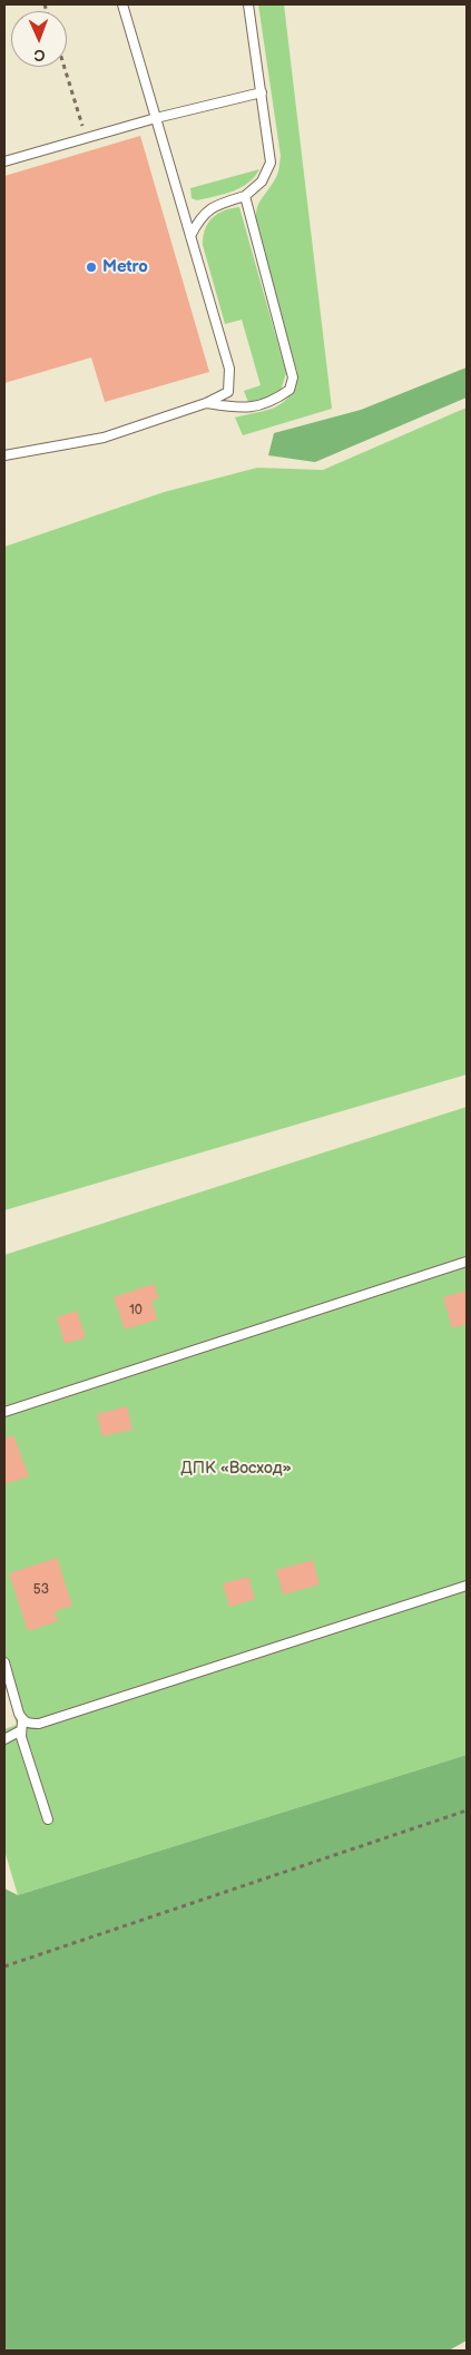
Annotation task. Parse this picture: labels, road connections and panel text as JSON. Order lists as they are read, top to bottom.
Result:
{
  "parks": ["ДПК «Восход»"],
  "places": ["Metro"],
  "house_numbers": ["10", "53"],
  "north": "bottom"
}
